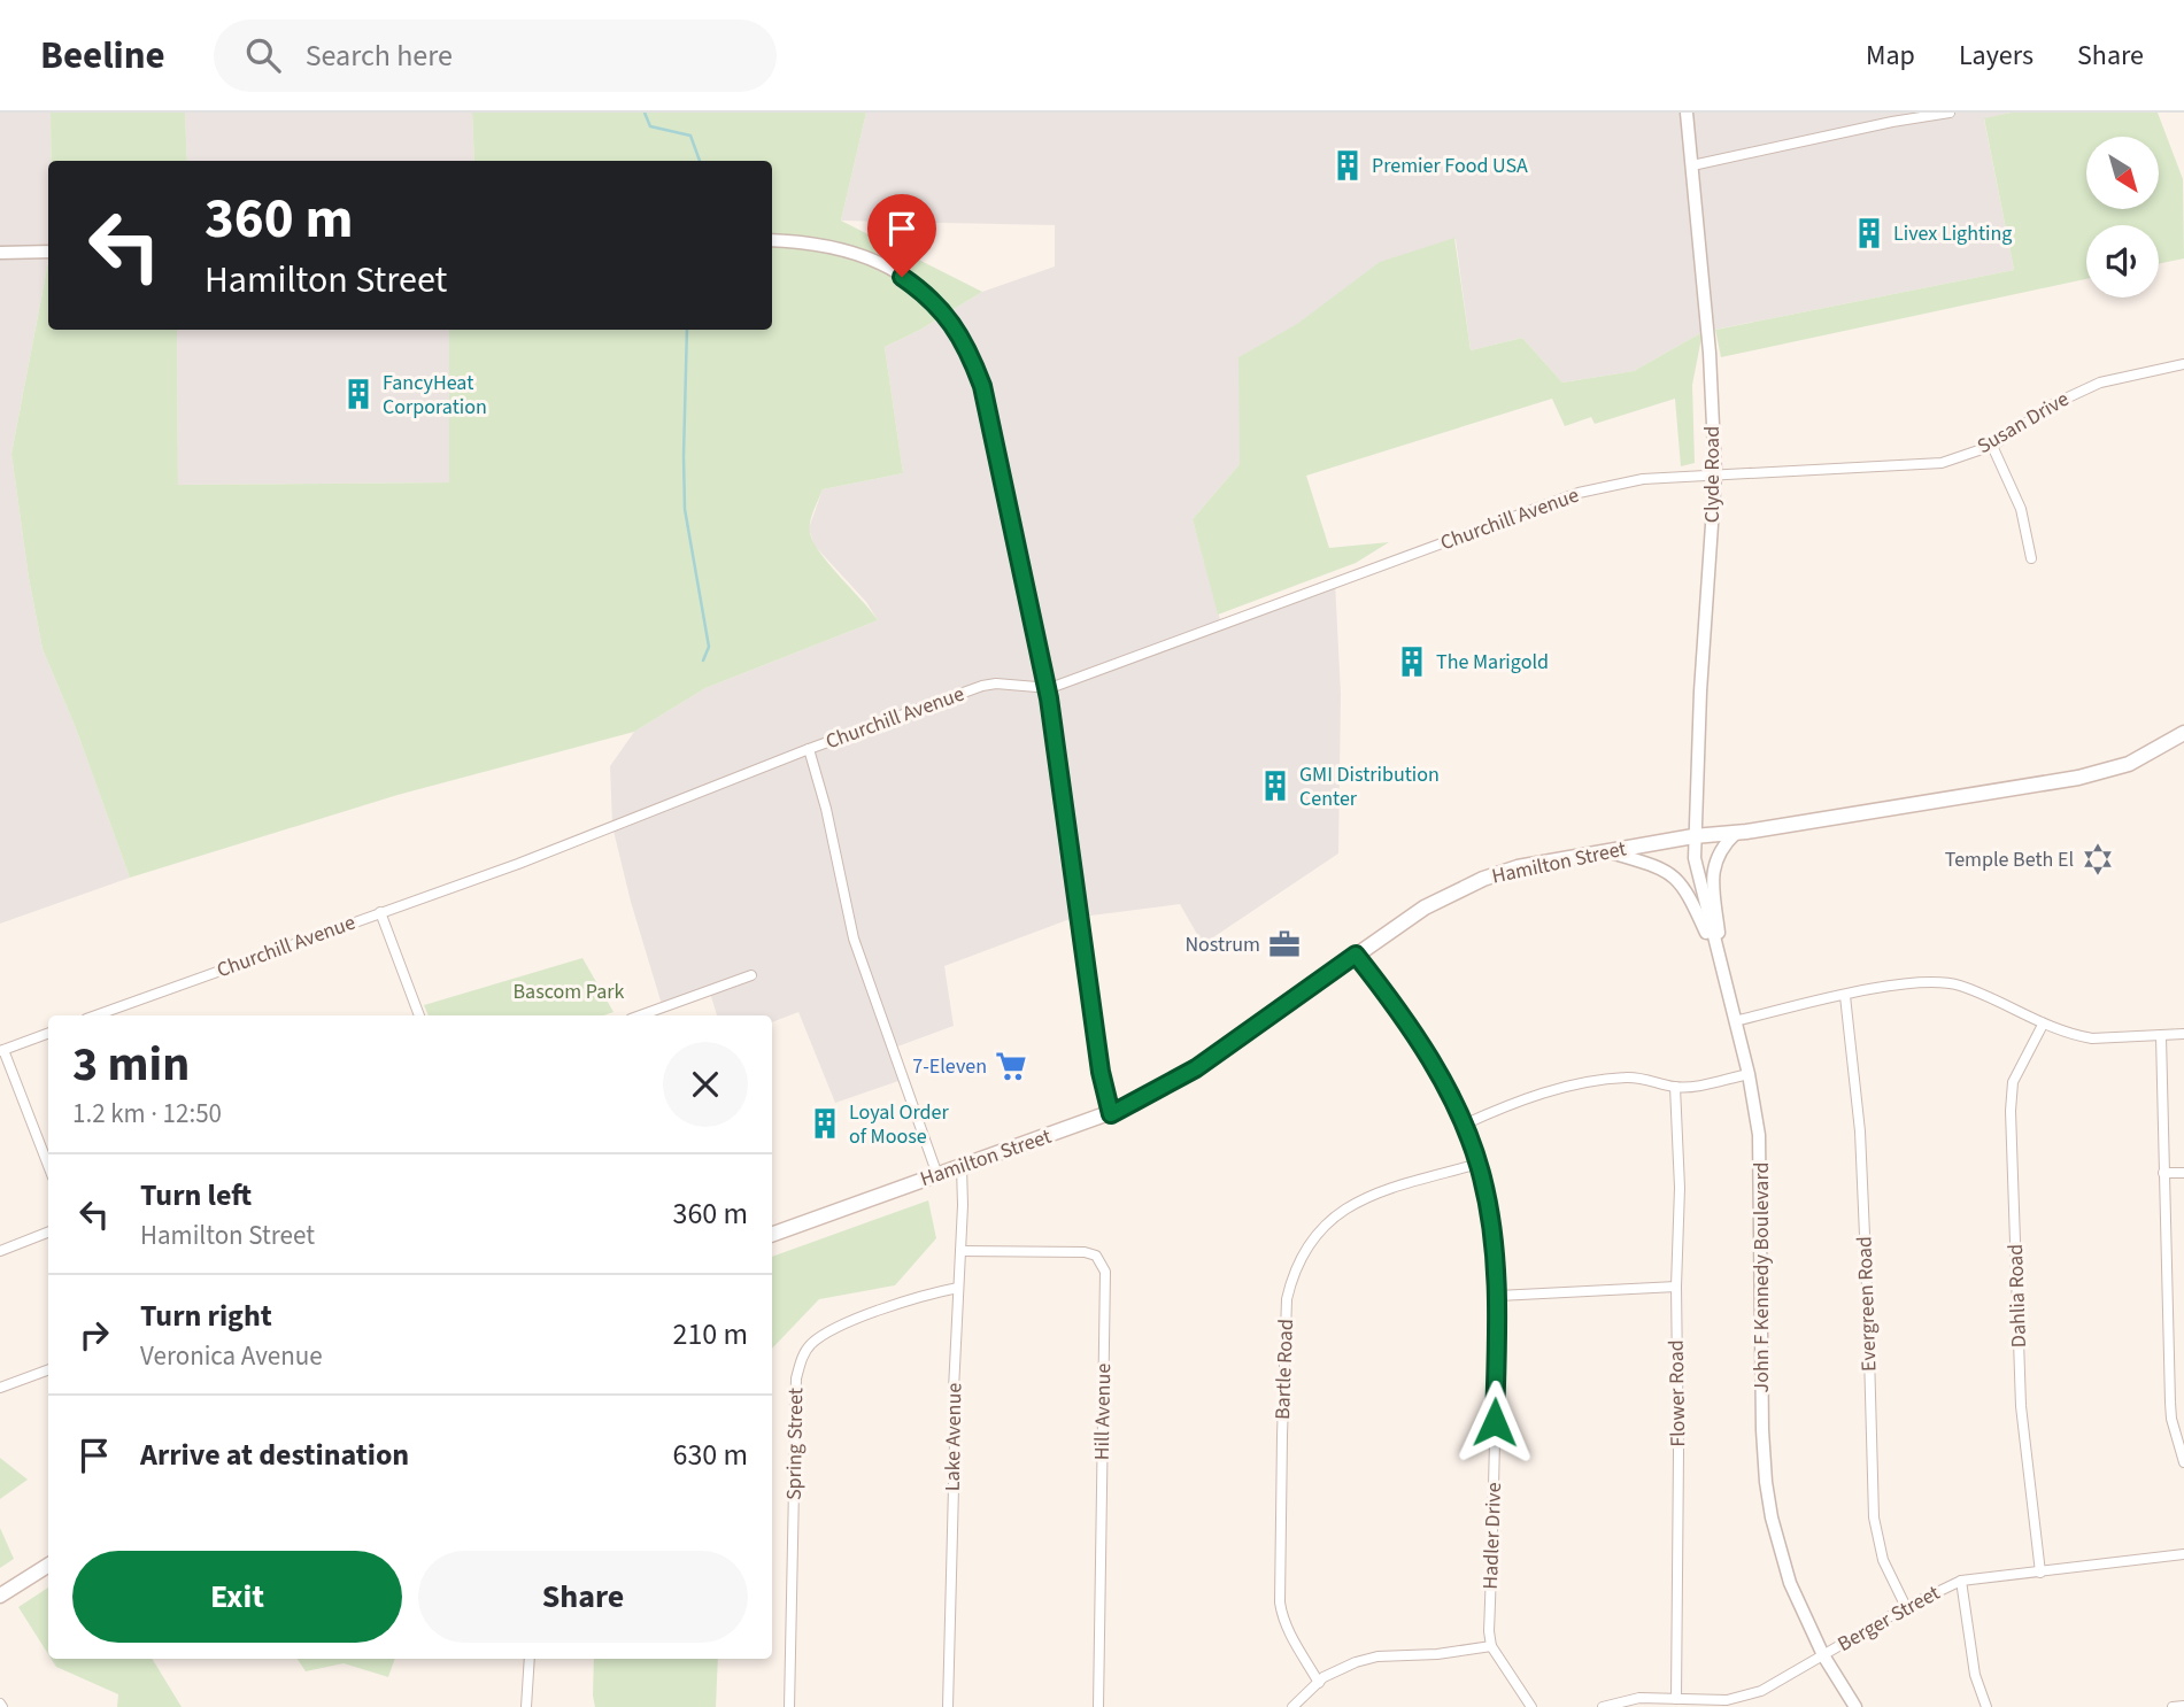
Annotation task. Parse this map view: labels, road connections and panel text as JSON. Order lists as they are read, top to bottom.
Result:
{
  "streets": {
    "main road": ["Hamilton Street"],
    "street": [
      "Susan Drive",
      "Clyde Road",
      "Churchill Avenue",
      "John F Kennedy Boulevard",
      "Dahlia Road",
      "Evergreen Road",
      "Bartle Road",
      "Flower Road",
      "Hill Avenue",
      "Lake Avenue",
      "Spring Street",
      "Hadler Drive",
      "Berger Street"
    ]
  },
  "crossings": [
    ["Susan Drive", "Clyde Road"],
    ["Susan Drive", "Churchill Avenue"],
    ["Clyde Road", "Churchill Avenue"],
    ["Clyde Road", "Hamilton Street"],
    ["Clyde Road", "John F Kennedy Boulevard"],
    ["Hamilton Street", "John F Kennedy Boulevard"],
    ["Hamilton Street", "Lake Avenue"],
    ["Hamilton Street", "Hadler Drive"],
    ["John F Kennedy Boulevard", "Berger Street"],
    ["Dahlia Road", "Berger Street"],
    ["Evergreen Road", "Berger Street"],
    ["Bartle Road", "Hadler Drive"],
    ["Flower Road", "Berger Street"],
    ["Hill Avenue", "Lake Avenue"],
    ["Lake Avenue", "Spring Street"]
  ],
  "parks": ["Bascom Park"],
  "places": {
    "building": [
      "Premier Food USA",
      "Livex Lighting",
      "FancyHeat Corporation",
      "The Marigold",
      "GMI Distribution Center",
      "Loyal Order of Moose"
    ],
    "synagogue": ["Temple Beth El"],
    "office": ["Nostrum"],
    "supermarket": ["7-Eleven"]
  },
  "north": "bottom right",
  "page": {
    "header": "Beeline",
    "search": "Search here",
    "nav": ["Map", "Layers", "Share"],
    "turn": ["360 m", "Hamilton Street"],
    "heading": ["3 min", "1.2 km · 12:50"],
    "list": [
      {
        "name": "Turn left",
        "note": "Hamilton Street",
        "value": "360 m"
      },
      {
        "name": "Turn right",
        "note": "Veronica Avenue",
        "value": "210 m"
      },
      {
        "name": "Arrive at destination",
        "value": "630 m"
      }
    ],
    "buttons": ["Exit", "Share"]
  }
}
